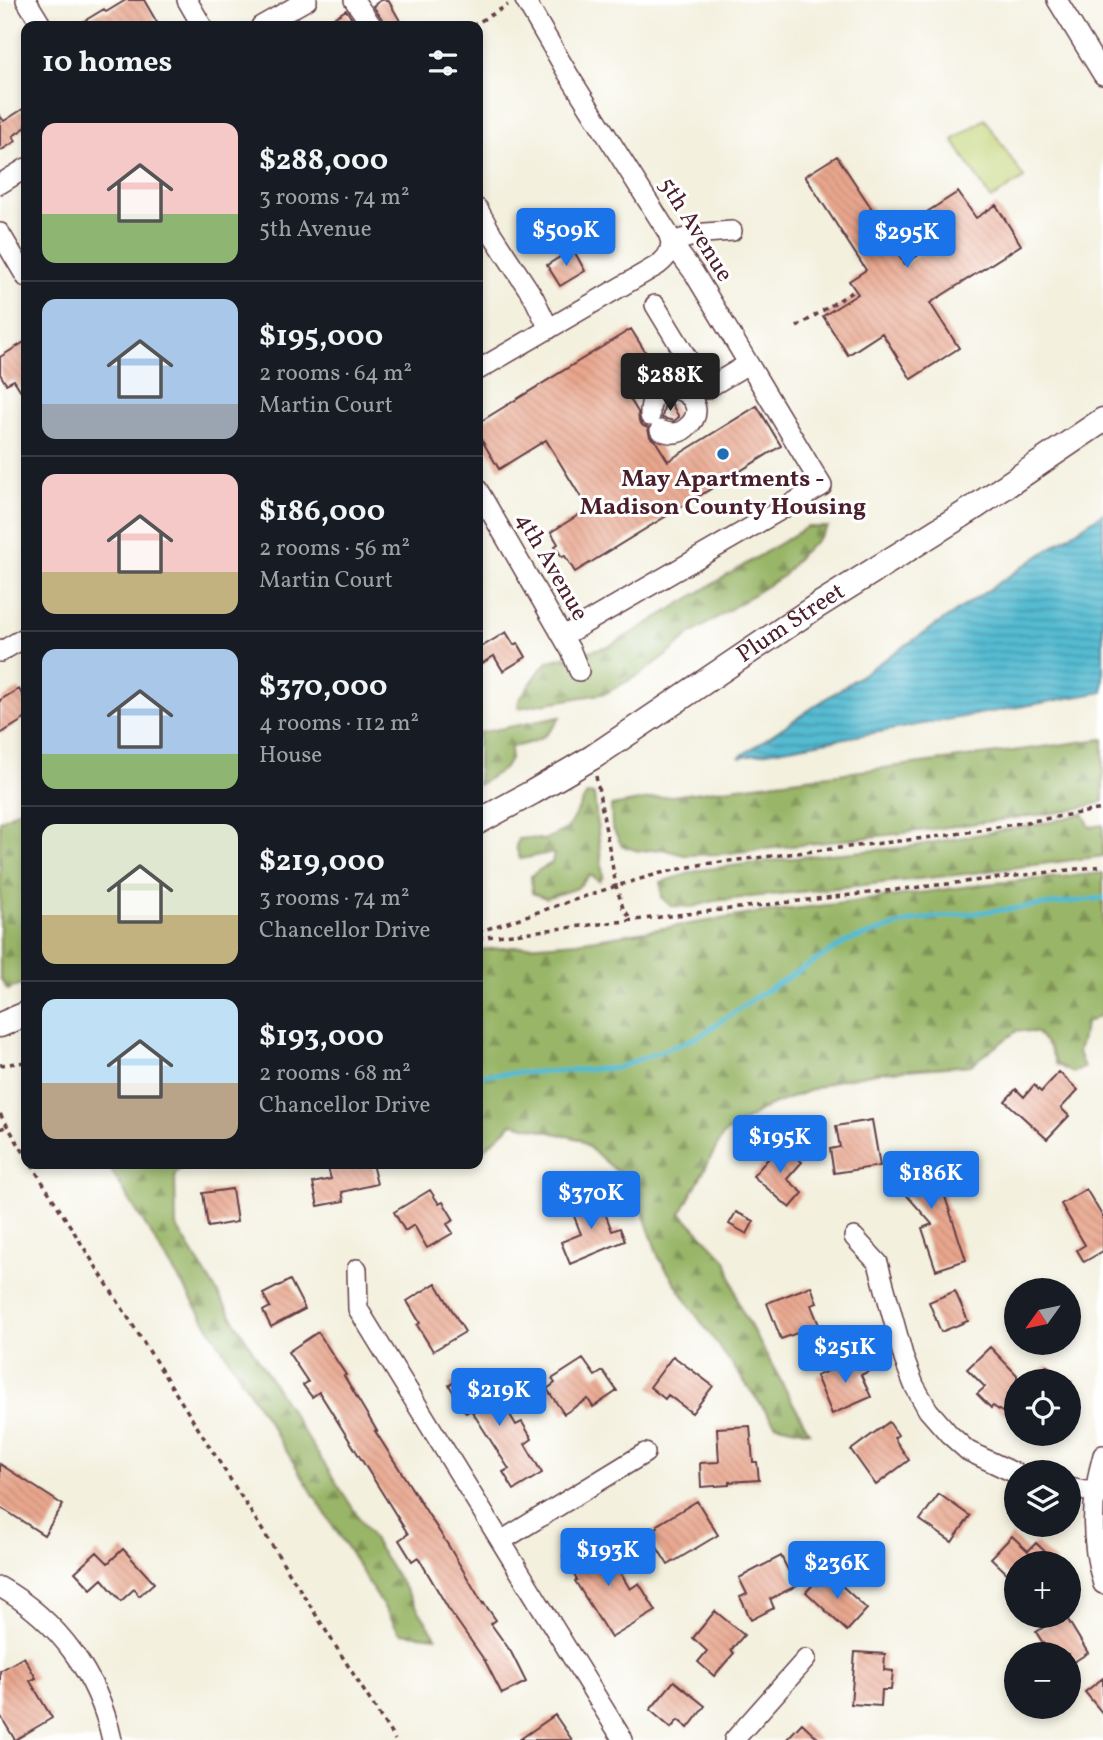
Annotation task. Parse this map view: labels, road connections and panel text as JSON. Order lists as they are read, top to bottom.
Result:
{
  "streets": {
    "main road": ["Plum Street"],
    "street": ["5th Avenue", "4th Avenue"]
  },
  "crossings": [
    ["5th Avenue", "4th Avenue"]
  ],
  "places": ["May Apartments - Madison County Housing"],
  "north": "bottom left",
  "page": {
    "heading": "10 homes",
    "list": [
      {
        "name": "$288,000",
        "note": "3 rooms · 74 m² · 5th Avenue"
      },
      {
        "name": "$195,000",
        "note": "2 rooms · 64 m² · Martin Court"
      },
      {
        "name": "$186,000",
        "note": "2 rooms · 56 m² · Martin Court"
      },
      {
        "name": "$370,000",
        "note": "4 rooms · 112 m² · House"
      },
      {
        "name": "$219,000",
        "note": "3 rooms · 74 m² · Chancellor Drive"
      },
      {
        "name": "$193,000",
        "note": "2 rooms · 68 m² · Chancellor Drive"
      }
    ],
    "price": [
      "$509K",
      "$295K",
      "$288K",
      "$195K",
      "$186K",
      "$370K",
      "$251K",
      "$219K",
      "$193K",
      "$236K"
    ],
    "map_buttons": ["+", "−"]
  }
}
